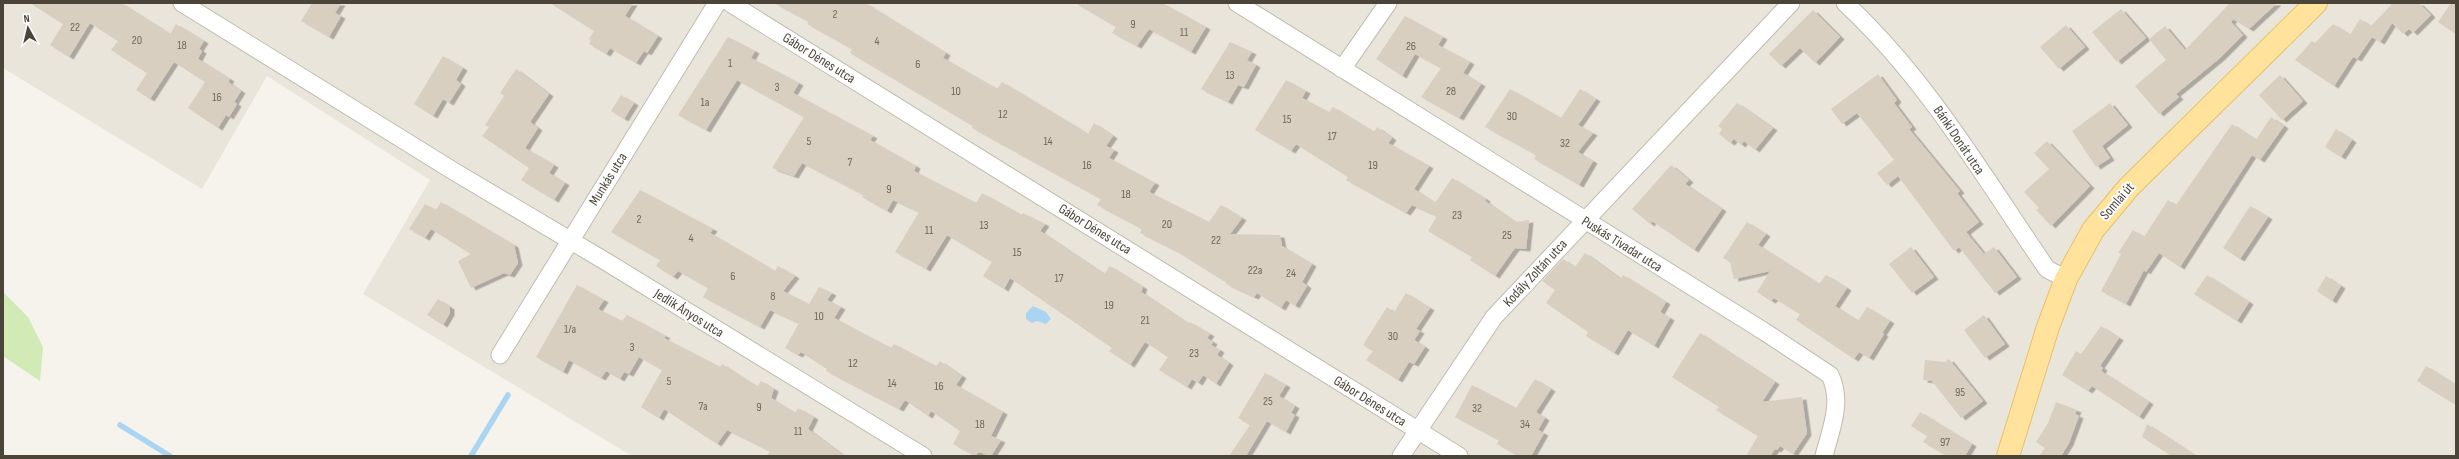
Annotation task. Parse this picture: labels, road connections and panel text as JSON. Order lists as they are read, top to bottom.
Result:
{
  "streets": {
    "main road": ["Somlai út"],
    "street": [
      "Gábor Dénes utca",
      "Bánki Donát utca",
      "Munkás utca",
      "Puskás Tivadar utca",
      "Kodály Zoltán utca",
      "Jedlik Ányos utca"
    ]
  },
  "crossings": [
    ["Gábor Dénes utca", "Kodály Zoltán utca"],
    ["Bánki Donát utca", "Somlai út"],
    ["Munkás utca", "Jedlik Ányos utca"],
    ["Puskás Tivadar utca", "Kodály Zoltán utca"]
  ],
  "house_numbers": [
    "2",
    "9",
    "22",
    "11",
    "20",
    "4",
    "18",
    "26",
    "1",
    "6",
    "13",
    "3",
    "10",
    "28",
    "16",
    "1a",
    "12",
    "30",
    "15",
    "17",
    "5",
    "14",
    "32",
    "7",
    "16",
    "19",
    "9",
    "18",
    "23",
    "2",
    "20",
    "13",
    "11",
    "25",
    "4",
    "22",
    "15",
    "22a",
    "24",
    "6",
    "17",
    "8",
    "19",
    "10",
    "21",
    "1/a",
    "30",
    "3",
    "23",
    "12",
    "5",
    "14",
    "16",
    "95",
    "25",
    "7a",
    "9",
    "32",
    "18",
    "34",
    "11",
    "97"
  ],
  "north": "top"
}
